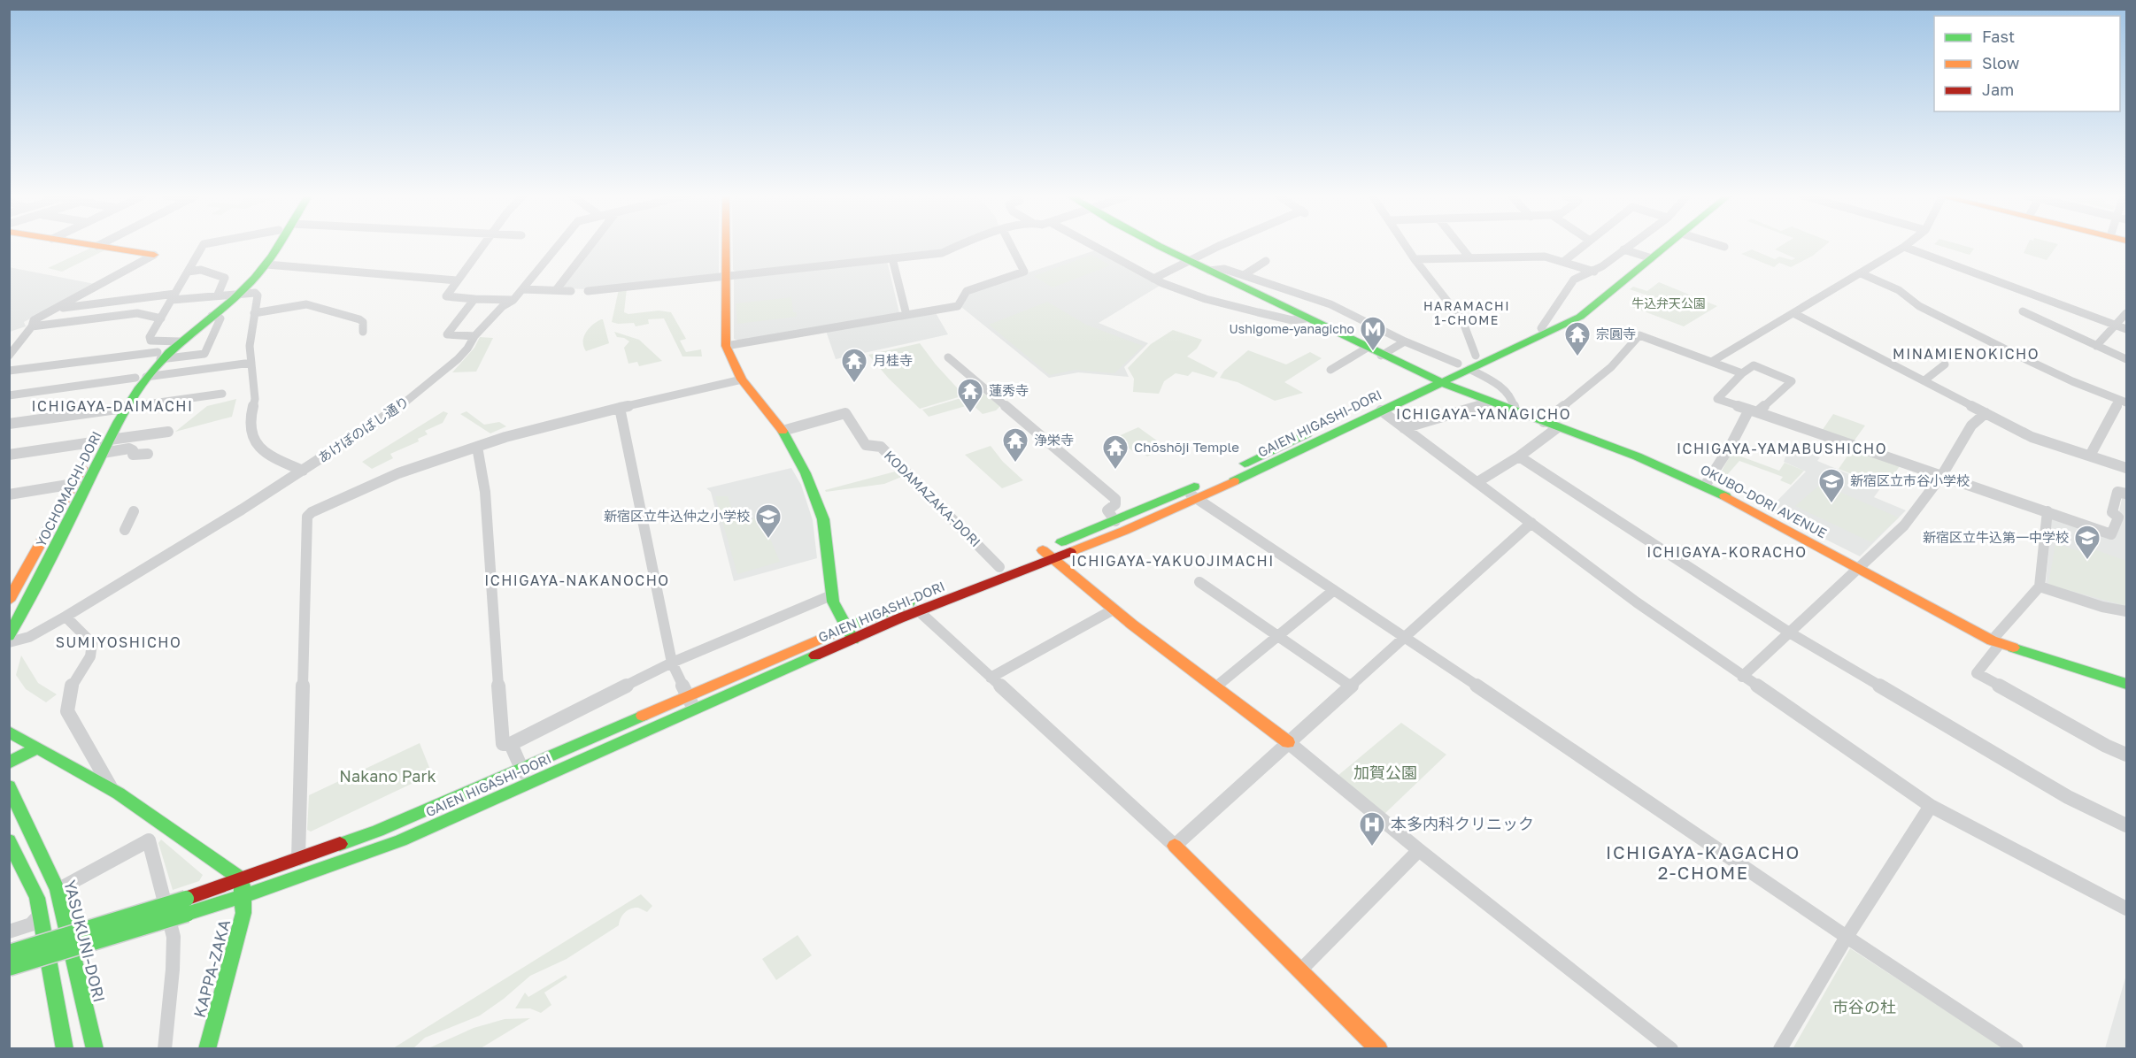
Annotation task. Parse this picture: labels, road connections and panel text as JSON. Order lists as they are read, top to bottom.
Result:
{
  "streets": {
    "main road": [
      "GAIEN HIGASHI-DORI",
      "YOCHOMACHI-DORI",
      "OKUBO-DORI AVENUE",
      "YASUKUNI-DORI",
      "KAPPA-ZAKA"
    ],
    "street": ["あけぼのばし通り", "KODAMAZAKA-DORI"]
  },
  "crossings": [
    ["GAIEN HIGASHI-DORI", "KODAMAZAKA-DORI"],
    ["GAIEN HIGASHI-DORI", "OKUBO-DORI AVENUE"],
    ["GAIEN HIGASHI-DORI", "KAPPA-ZAKA"]
  ],
  "districts": [
    "HARAMACHI 1-CHOME",
    "MINAMIENOKICHO",
    "ICHIGAYA-DAIMACHI",
    "ICHIGAYA-YANAGICHO",
    "ICHIGAYA-YAMABUSHICHO",
    "ICHIGAYA-KORACHO",
    "ICHIGAYA-YAKUOJIMACHI",
    "ICHIGAYA-NAKANOCHO",
    "SUMIYOSHICHO",
    "ICHIGAYA-KAGACHO 2-CHOME"
  ],
  "parks": [
    "牛込弁天公園",
    "加賀公園",
    "Nakano Park",
    "市谷の杜"
  ],
  "places": {
    "metro station": ["Ushigome-yanagicho"],
    "temple": [
      "宗圓寺",
      "月桂寺",
      "蓮秀寺",
      "浄栄寺",
      "Chōshōji Temple"
    ],
    "school or university": ["新宿区立市谷小学校", "新宿区立牛込仲之小学校", "新宿区立牛込第一中学校"],
    "hospital": ["本多内科クリニック"]
  },
  "legend": ["Fast", "Slow", "Jam"]
}
